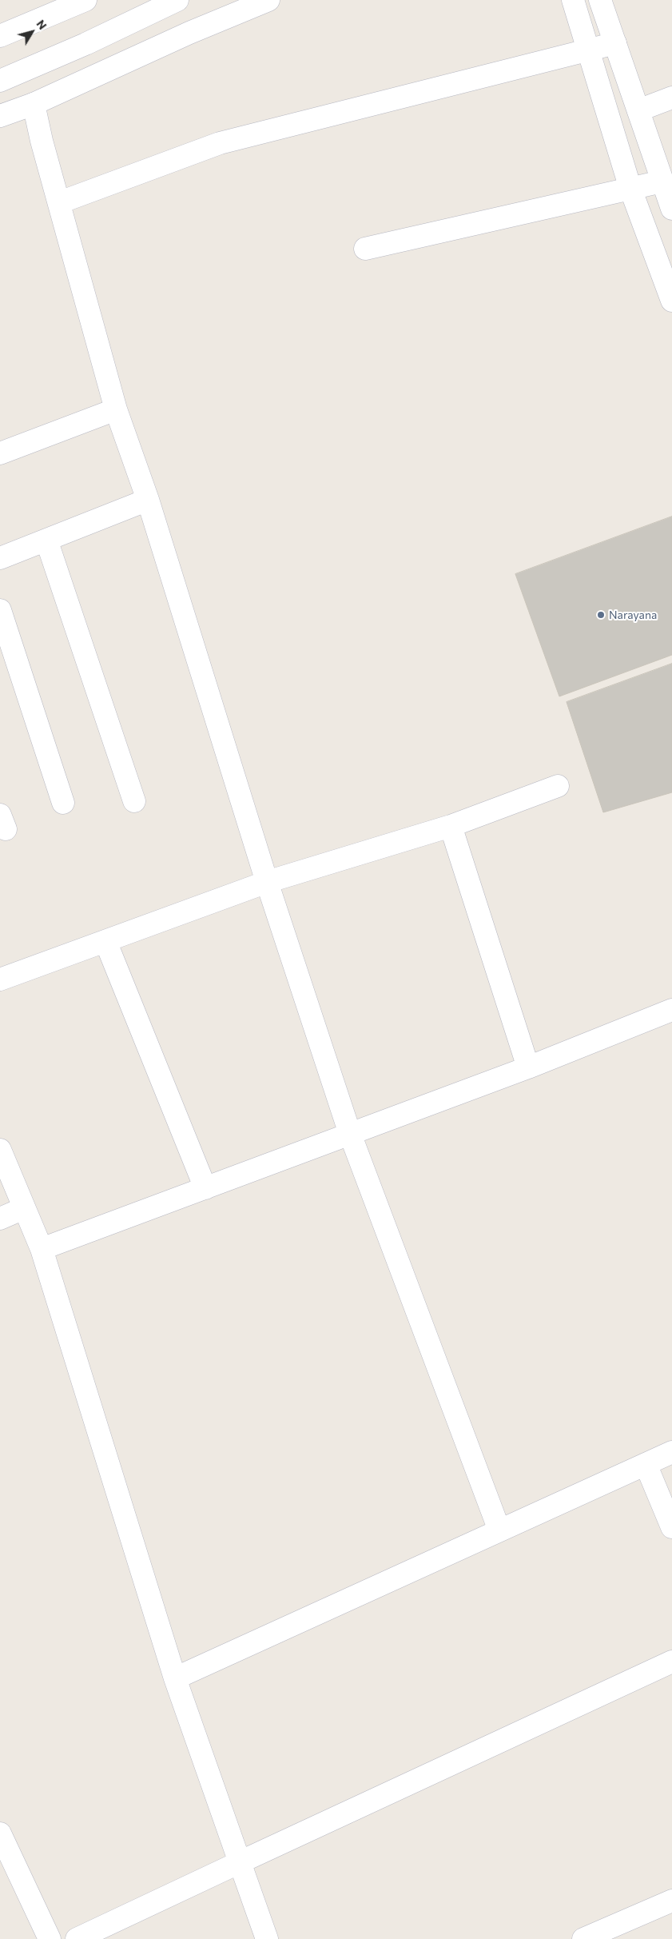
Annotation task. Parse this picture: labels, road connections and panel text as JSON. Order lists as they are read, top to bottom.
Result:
{
  "places": ["Narayana"],
  "north": "top right"
}
